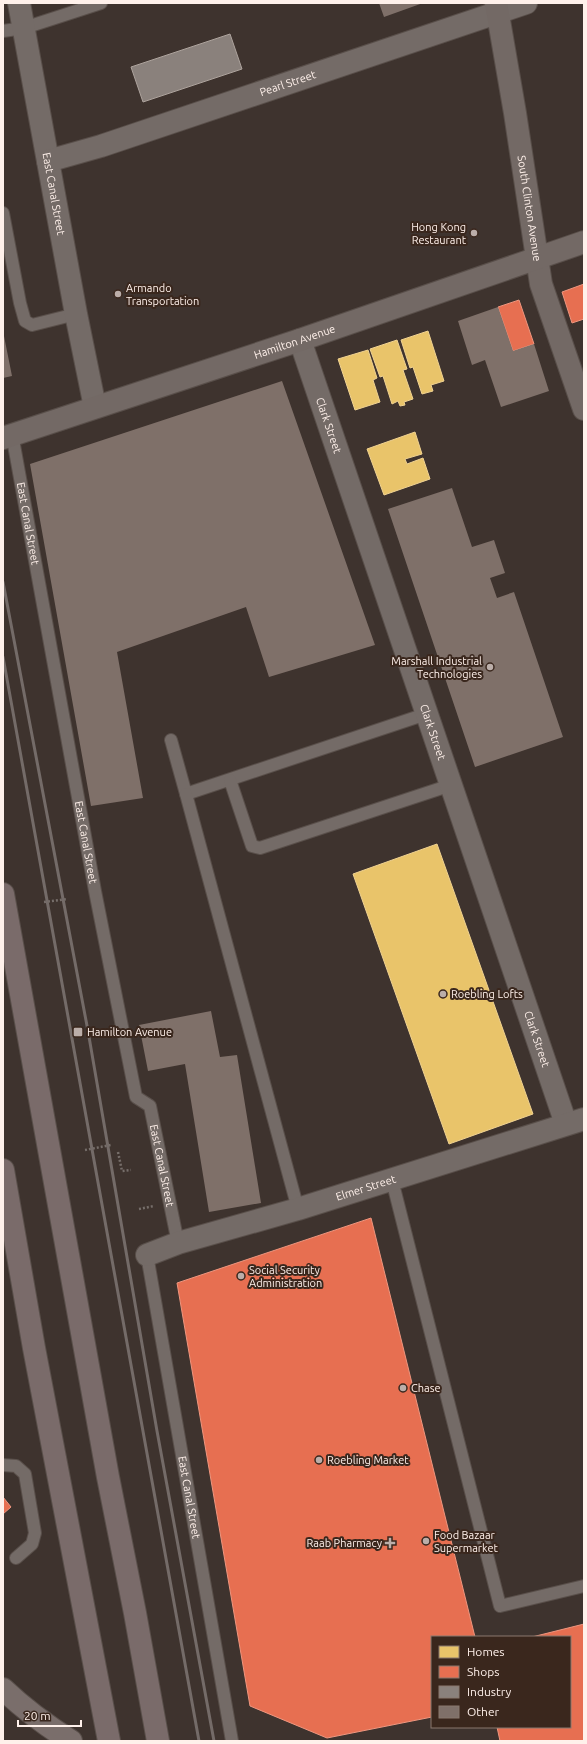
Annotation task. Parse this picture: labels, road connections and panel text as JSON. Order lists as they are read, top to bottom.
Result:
{
  "streets": {
    "main road": ["South Clinton Avenue", "Hamilton Avenue"],
    "street": [
      "Pearl Street",
      "East Canal Street",
      "Clark Street",
      "Elmer Street"
    ]
  },
  "crossings": [
    ["Pearl Street", "East Canal Street"],
    ["Pearl Street", "South Clinton Avenue"],
    ["East Canal Street", "Hamilton Avenue"],
    ["East Canal Street", "Elmer Street"],
    ["South Clinton Avenue", "Hamilton Avenue"],
    ["Hamilton Avenue", "Clark Street"],
    ["Clark Street", "Elmer Street"]
  ],
  "places": {
    "other": [
      "Hong Kong Restaurant",
      "Armando Transportation",
      "Marshall Industrial Technologies",
      "Roebling Lofts",
      "Social Security Administration",
      "Chase",
      "Roebling Market",
      "Food Bazaar Supermarket"
    ],
    "transit": ["Hamilton Avenue"],
    "health": ["Raab Pharmacy"]
  },
  "legend": [
    "Homes",
    "Shops",
    "Industry",
    "Other"
  ],
  "scale_bar": "20 m"
}
